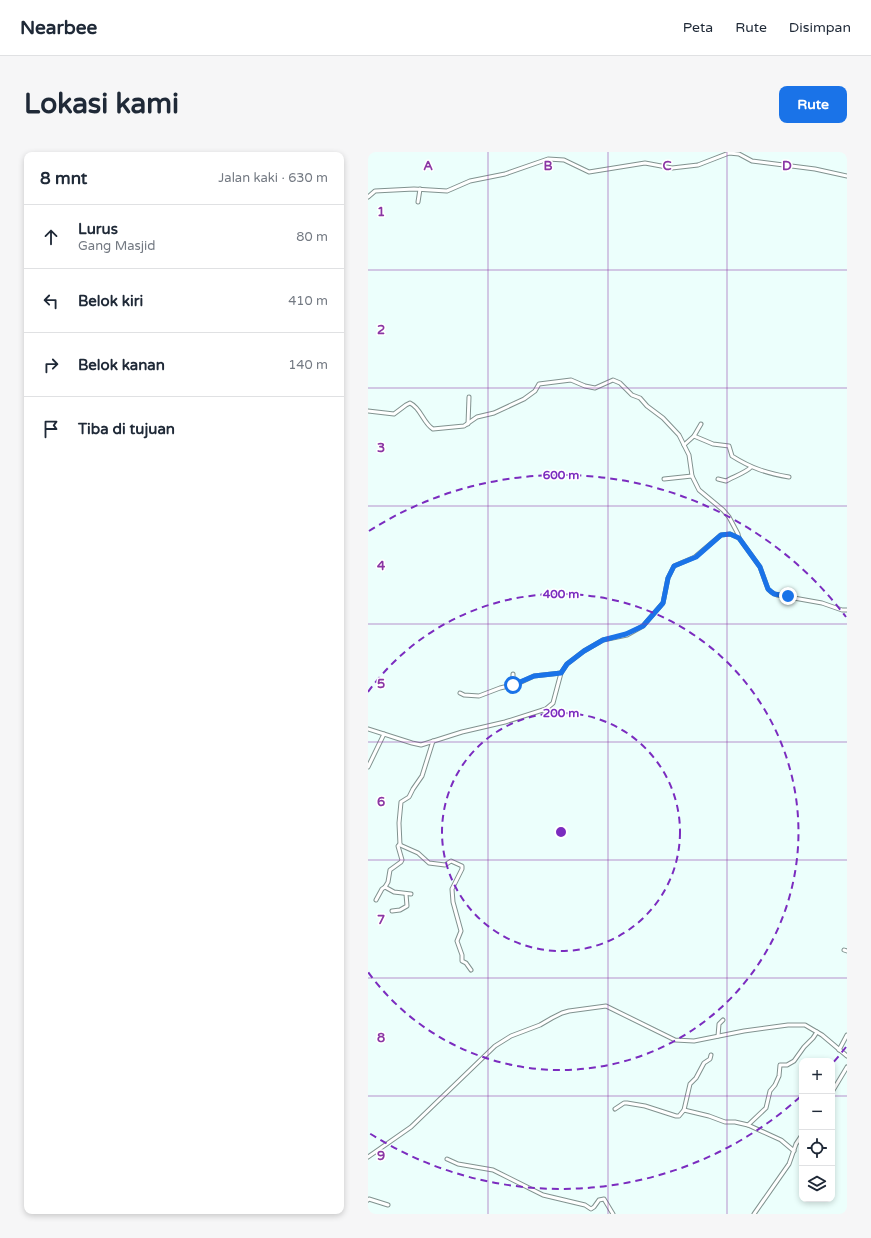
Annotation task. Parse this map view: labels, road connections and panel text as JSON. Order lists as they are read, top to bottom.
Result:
{
  "page": {
    "header": "Nearbee",
    "nav": ["Peta", "Rute", "Disimpan"],
    "buttons": "Rute",
    "title": "Lokasi kami",
    "heading": ["8 mnt", "Jalan kaki · 630 m"],
    "list": [
      ["Lurus", "Gang Masjid", "80 m"],
      ["Belok kiri", "410 m"],
      ["Belok kanan", "140 m"],
      "Tiba di tujuan"
    ],
    "map_buttons": ["+", "−"]
  },
  "grid": {
    "columns": [
      "A",
      "B",
      "C",
      "D"
    ],
    "rows": [
      "1",
      "2",
      "3",
      "4",
      "5",
      "6",
      "7",
      "8",
      "9"
    ]
  },
  "rings": ["600 m", "400 m", "200 m"]
}
